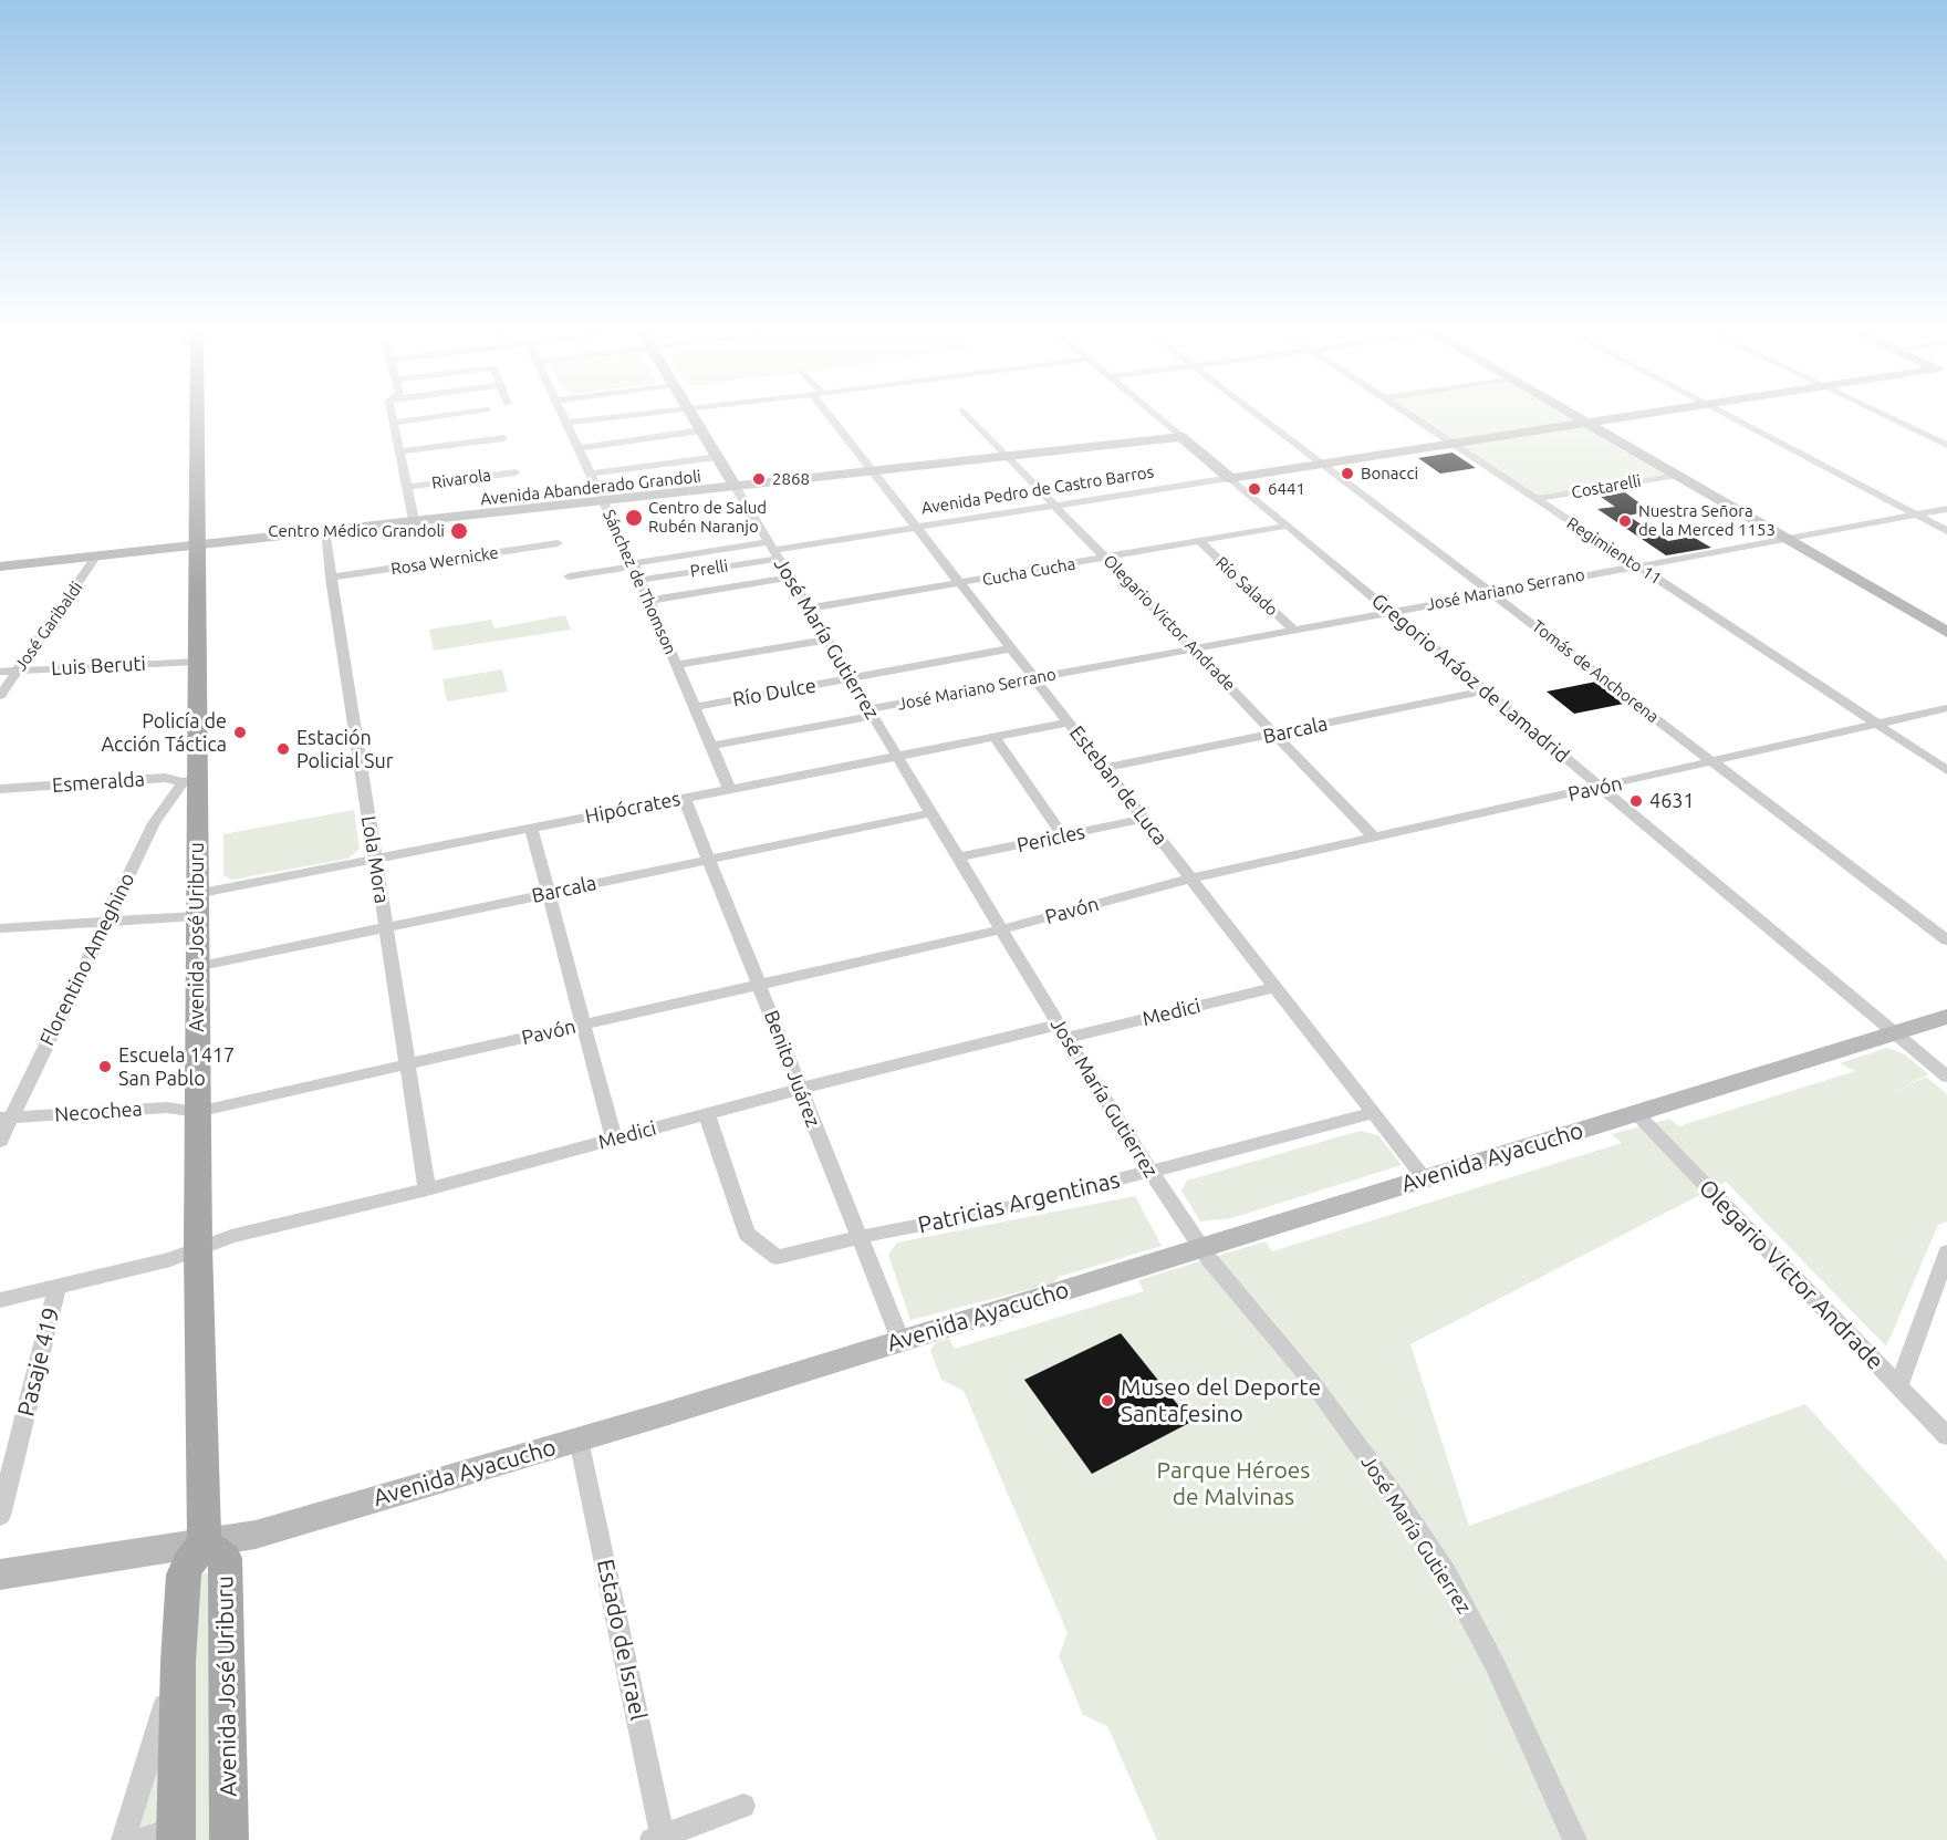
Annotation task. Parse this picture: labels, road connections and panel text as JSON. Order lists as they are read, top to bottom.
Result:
{
  "streets": {
    "main road": ["Avenida José Uriburu"],
    "street": [
      "Rivarola",
      "Costarelli",
      "Avenida Abanderado Grandoli",
      "Avenida Pedro de Castro Barros",
      "Regimiento 11",
      "Rosa Wernicke",
      "Prelli",
      "Cucha Cucha",
      "Sánchez de Thomson",
      "Río Salado",
      "José Mariano Serrano",
      "Olegario Victor Andrade",
      "José Garibaldi",
      "José María Gutierrez",
      "Luis Beruti",
      "Tomás de Anchorena",
      "Gregorio Aráoz de Lamadrid",
      "Río Dulce",
      "Barcala",
      "Esmeralda",
      "Esteban de Luca",
      "Pavón",
      "Hipócrates",
      "Pericles",
      "Lola Mora",
      "Florentino Ameghino",
      "Medici",
      "Benito Juárez",
      "Necochea",
      "Avenida Ayacucho",
      "Patricias Argentinas",
      "Pasaje 419",
      "Estado de Israel"
    ]
  },
  "crossings": [
    ["Costarelli", "Regimiento 11"],
    ["Avenida Abanderado Grandoli", "Sánchez de Thomson"],
    ["Avenida Abanderado Grandoli", "Olegario Victor Andrade"],
    ["Avenida Abanderado Grandoli", "José Garibaldi"],
    ["Avenida Abanderado Grandoli", "José María Gutierrez"],
    ["Avenida Abanderado Grandoli", "Gregorio Aráoz de Lamadrid"],
    ["Avenida Abanderado Grandoli", "Esteban de Luca"],
    ["Avenida Abanderado Grandoli", "Lola Mora"],
    ["Avenida Abanderado Grandoli", "Avenida José Uriburu"],
    ["Avenida Pedro de Castro Barros", "Regimiento 11"],
    ["Avenida Pedro de Castro Barros", "Prelli"],
    ["Avenida Pedro de Castro Barros", "Olegario Victor Andrade"],
    ["Avenida Pedro de Castro Barros", "José María Gutierrez"],
    ["Avenida Pedro de Castro Barros", "Tomás de Anchorena"],
    ["Avenida Pedro de Castro Barros", "Gregorio Aráoz de Lamadrid"],
    ["Avenida Pedro de Castro Barros", "Esteban de Luca"],
    ["Regimiento 11", "José Mariano Serrano"],
    ["Regimiento 11", "Pavón"],
    ["Rosa Wernicke", "Lola Mora"],
    ["Prelli", "Sánchez de Thomson"],
    ["Prelli", "José María Gutierrez"],
    ["Cucha Cucha", "Río Salado"],
    ["Cucha Cucha", "Olegario Victor Andrade"],
    ["Cucha Cucha", "José María Gutierrez"],
    ["Cucha Cucha", "Gregorio Aráoz de Lamadrid"],
    ["Cucha Cucha", "Esteban de Luca"],
    ["Sánchez de Thomson", "José Mariano Serrano"],
    ["Sánchez de Thomson", "Río Dulce"],
    ["Sánchez de Thomson", "Hipócrates"],
    ["Río Salado", "José Mariano Serrano"],
    ["José Mariano Serrano", "Olegario Victor Andrade"],
    ["José Mariano Serrano", "José María Gutierrez"],
    ["José Mariano Serrano", "Tomás de Anchorena"],
    ["José Mariano Serrano", "Gregorio Aráoz de Lamadrid"],
    ["José Mariano Serrano", "Esteban de Luca"],
    ["Olegario Victor Andrade", "Barcala"],
    ["Olegario Victor Andrade", "Pavón"],
    ["Olegario Victor Andrade", "Avenida Ayacucho"],
    ["José Garibaldi", "Luis Beruti"],
    ["José María Gutierrez", "Río Dulce"],
    ["José María Gutierrez", "Barcala"],
    ["José María Gutierrez", "Pavón"],
    ["José María Gutierrez", "Hipócrates"],
    ["José María Gutierrez", "Pericles"],
    ["José María Gutierrez", "Medici"],
    ["José María Gutierrez", "Avenida Ayacucho"],
    ["José María Gutierrez", "Patricias Argentinas"],
    ["Luis Beruti", "Avenida José Uriburu"],
    ["Tomás de Anchorena", "Pavón"],
    ["Gregorio Aráoz de Lamadrid", "Barcala"],
    ["Gregorio Aráoz de Lamadrid", "Pavón"],
    ["Gregorio Aráoz de Lamadrid", "Avenida Ayacucho"],
    ["Río Dulce", "Esteban de Luca"],
    ["Barcala", "Esteban de Luca"],
    ["Barcala", "Lola Mora"],
    ["Barcala", "Avenida José Uriburu"],
    ["Barcala", "Benito Juárez"],
    ["Esmeralda", "Avenida José Uriburu"],
    ["Esmeralda", "Florentino Ameghino"],
    ["Esteban de Luca", "Pavón"],
    ["Esteban de Luca", "Hipócrates"],
    ["Esteban de Luca", "Pericles"],
    ["Esteban de Luca", "Medici"],
    ["Esteban de Luca", "Avenida Ayacucho"],
    ["Esteban de Luca", "Patricias Argentinas"],
    ["Pavón", "Lola Mora"],
    ["Pavón", "Avenida José Uriburu"],
    ["Pavón", "Benito Juárez"],
    ["Pavón", "Necochea"],
    ["Hipócrates", "Lola Mora"],
    ["Hipócrates", "Avenida José Uriburu"],
    ["Hipócrates", "Florentino Ameghino"],
    ["Hipócrates", "Benito Juárez"],
    ["Lola Mora", "Medici"],
    ["Avenida José Uriburu", "Florentino Ameghino"],
    ["Avenida José Uriburu", "Medici"],
    ["Avenida José Uriburu", "Necochea"],
    ["Avenida José Uriburu", "Avenida Ayacucho"],
    ["Florentino Ameghino", "Necochea"],
    ["Medici", "Benito Juárez"],
    ["Medici", "Patricias Argentinas"],
    ["Benito Juárez", "Avenida Ayacucho"],
    ["Benito Juárez", "Patricias Argentinas"],
    ["Avenida Ayacucho", "Estado de Israel"]
  ],
  "parks": ["Parque Héroes de Malvinas"],
  "places": [
    "Bonacci",
    "2868",
    "6441",
    "Centro de Salud Rubén Naranjo",
    "Nuestra Señora de la Merced 1153",
    "Centro Médico Grandoli",
    "Policía de Acción Táctica",
    "Estación Policial Sur",
    "4631",
    "Escuela 1417 San Pablo",
    "Museo del Deporte Santafesino"
  ]
}
